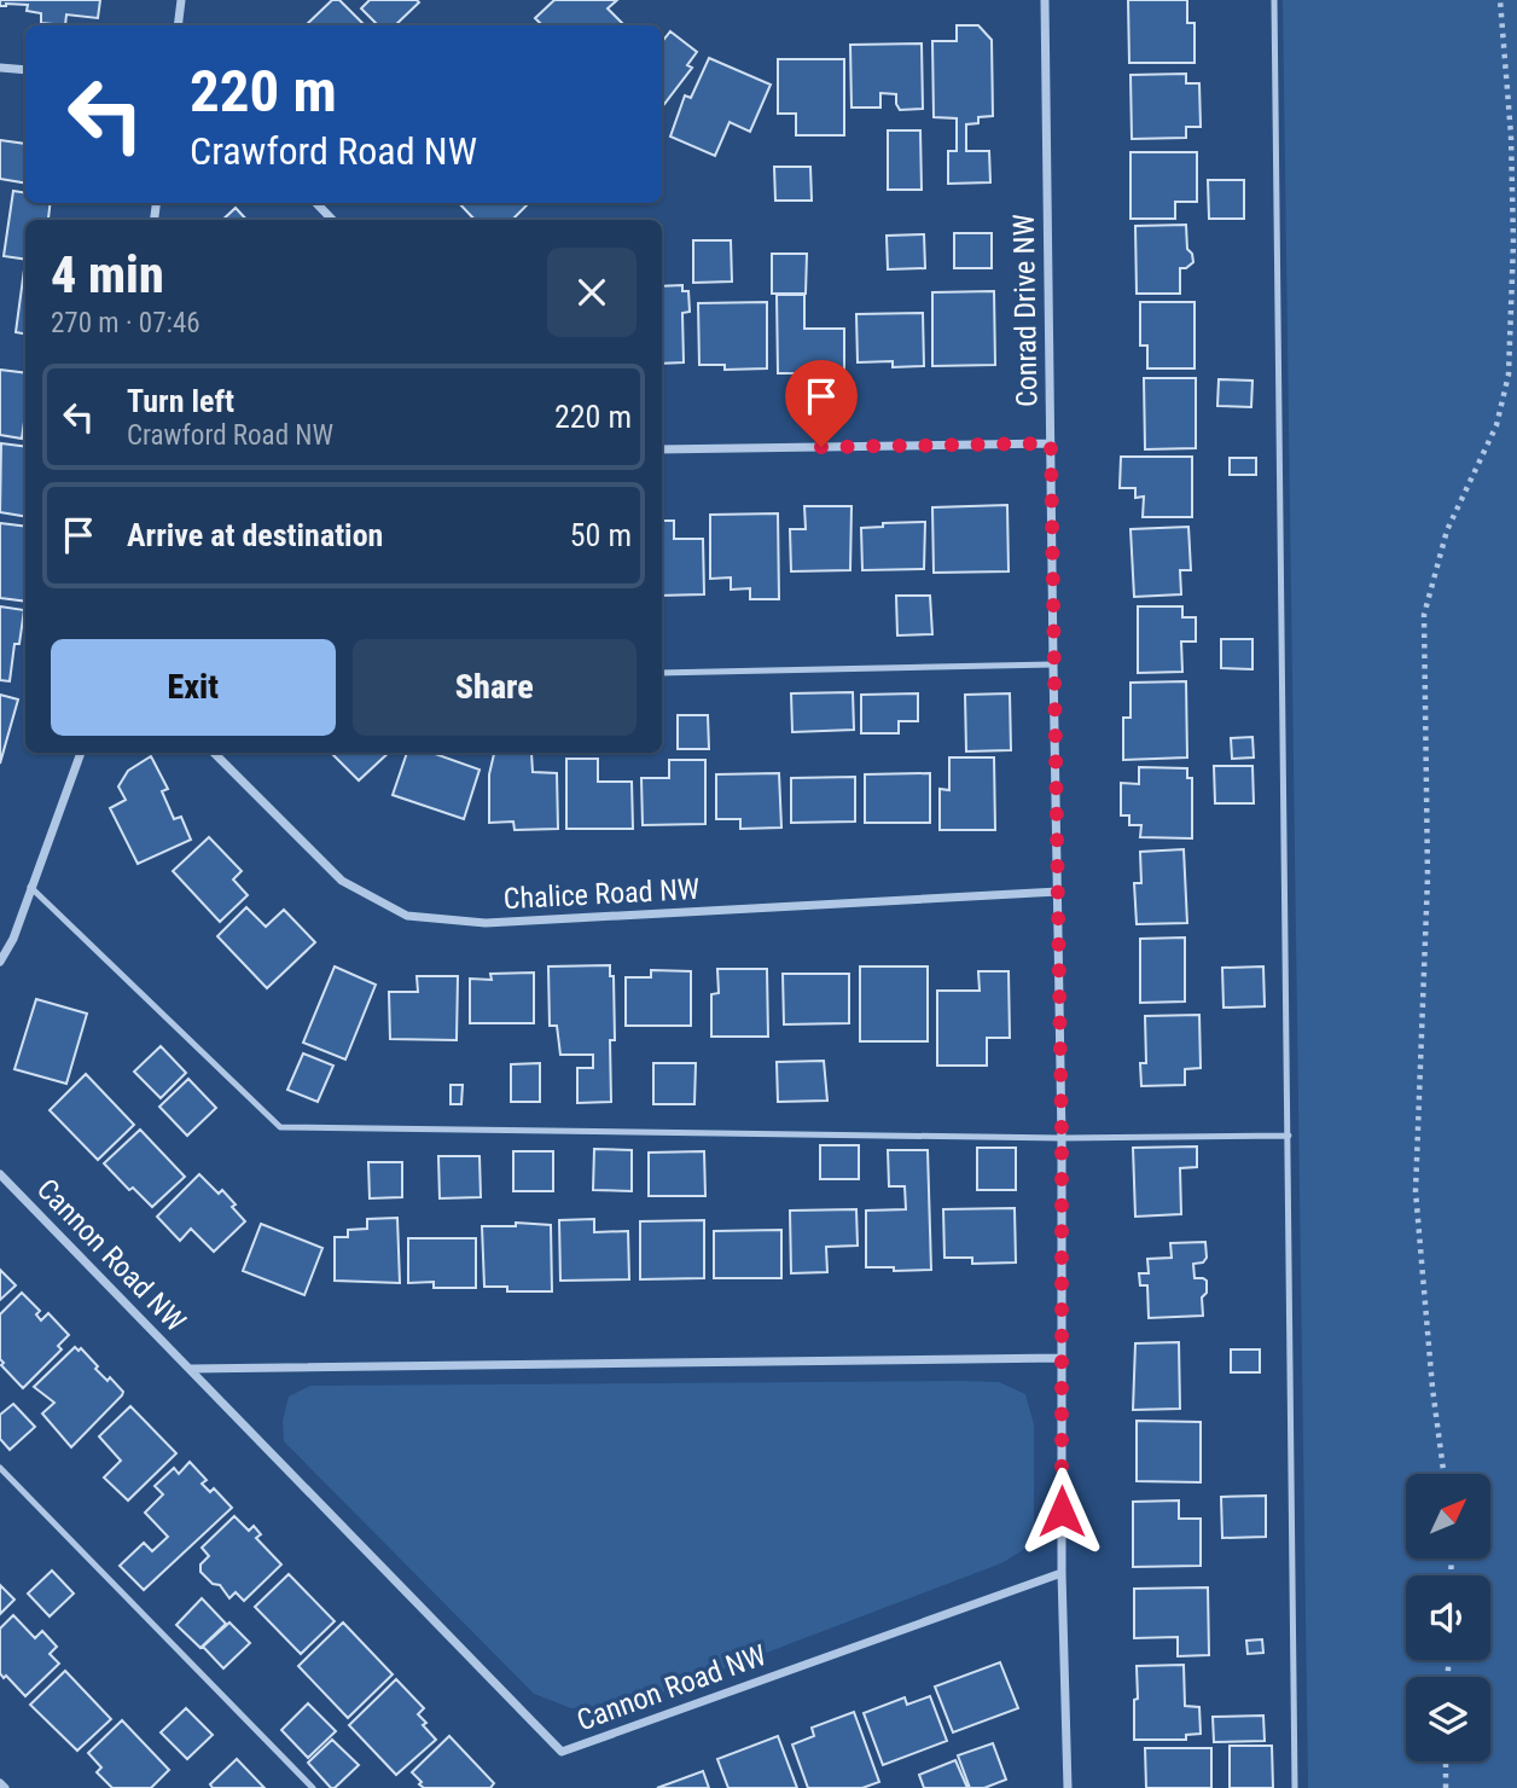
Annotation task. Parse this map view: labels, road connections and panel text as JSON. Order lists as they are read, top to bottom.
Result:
{
  "streets": {
    "street": ["Conrad Drive NW", "Chalice Road NW", "Cannon Road NW"]
  },
  "crossings": [
    ["Conrad Drive NW", "Chalice Road NW"],
    ["Conrad Drive NW", "Cannon Road NW"]
  ],
  "north": "top right",
  "page": {
    "turn": ["220 m", "Crawford Road NW"],
    "heading": ["4 min", "270 m · 07:46"],
    "list": [
      {
        "name": "Turn left",
        "note": "Crawford Road NW",
        "value": "220 m"
      },
      {
        "name": "Arrive at destination",
        "value": "50 m"
      }
    ],
    "buttons": ["Exit", "Share"]
  }
}
